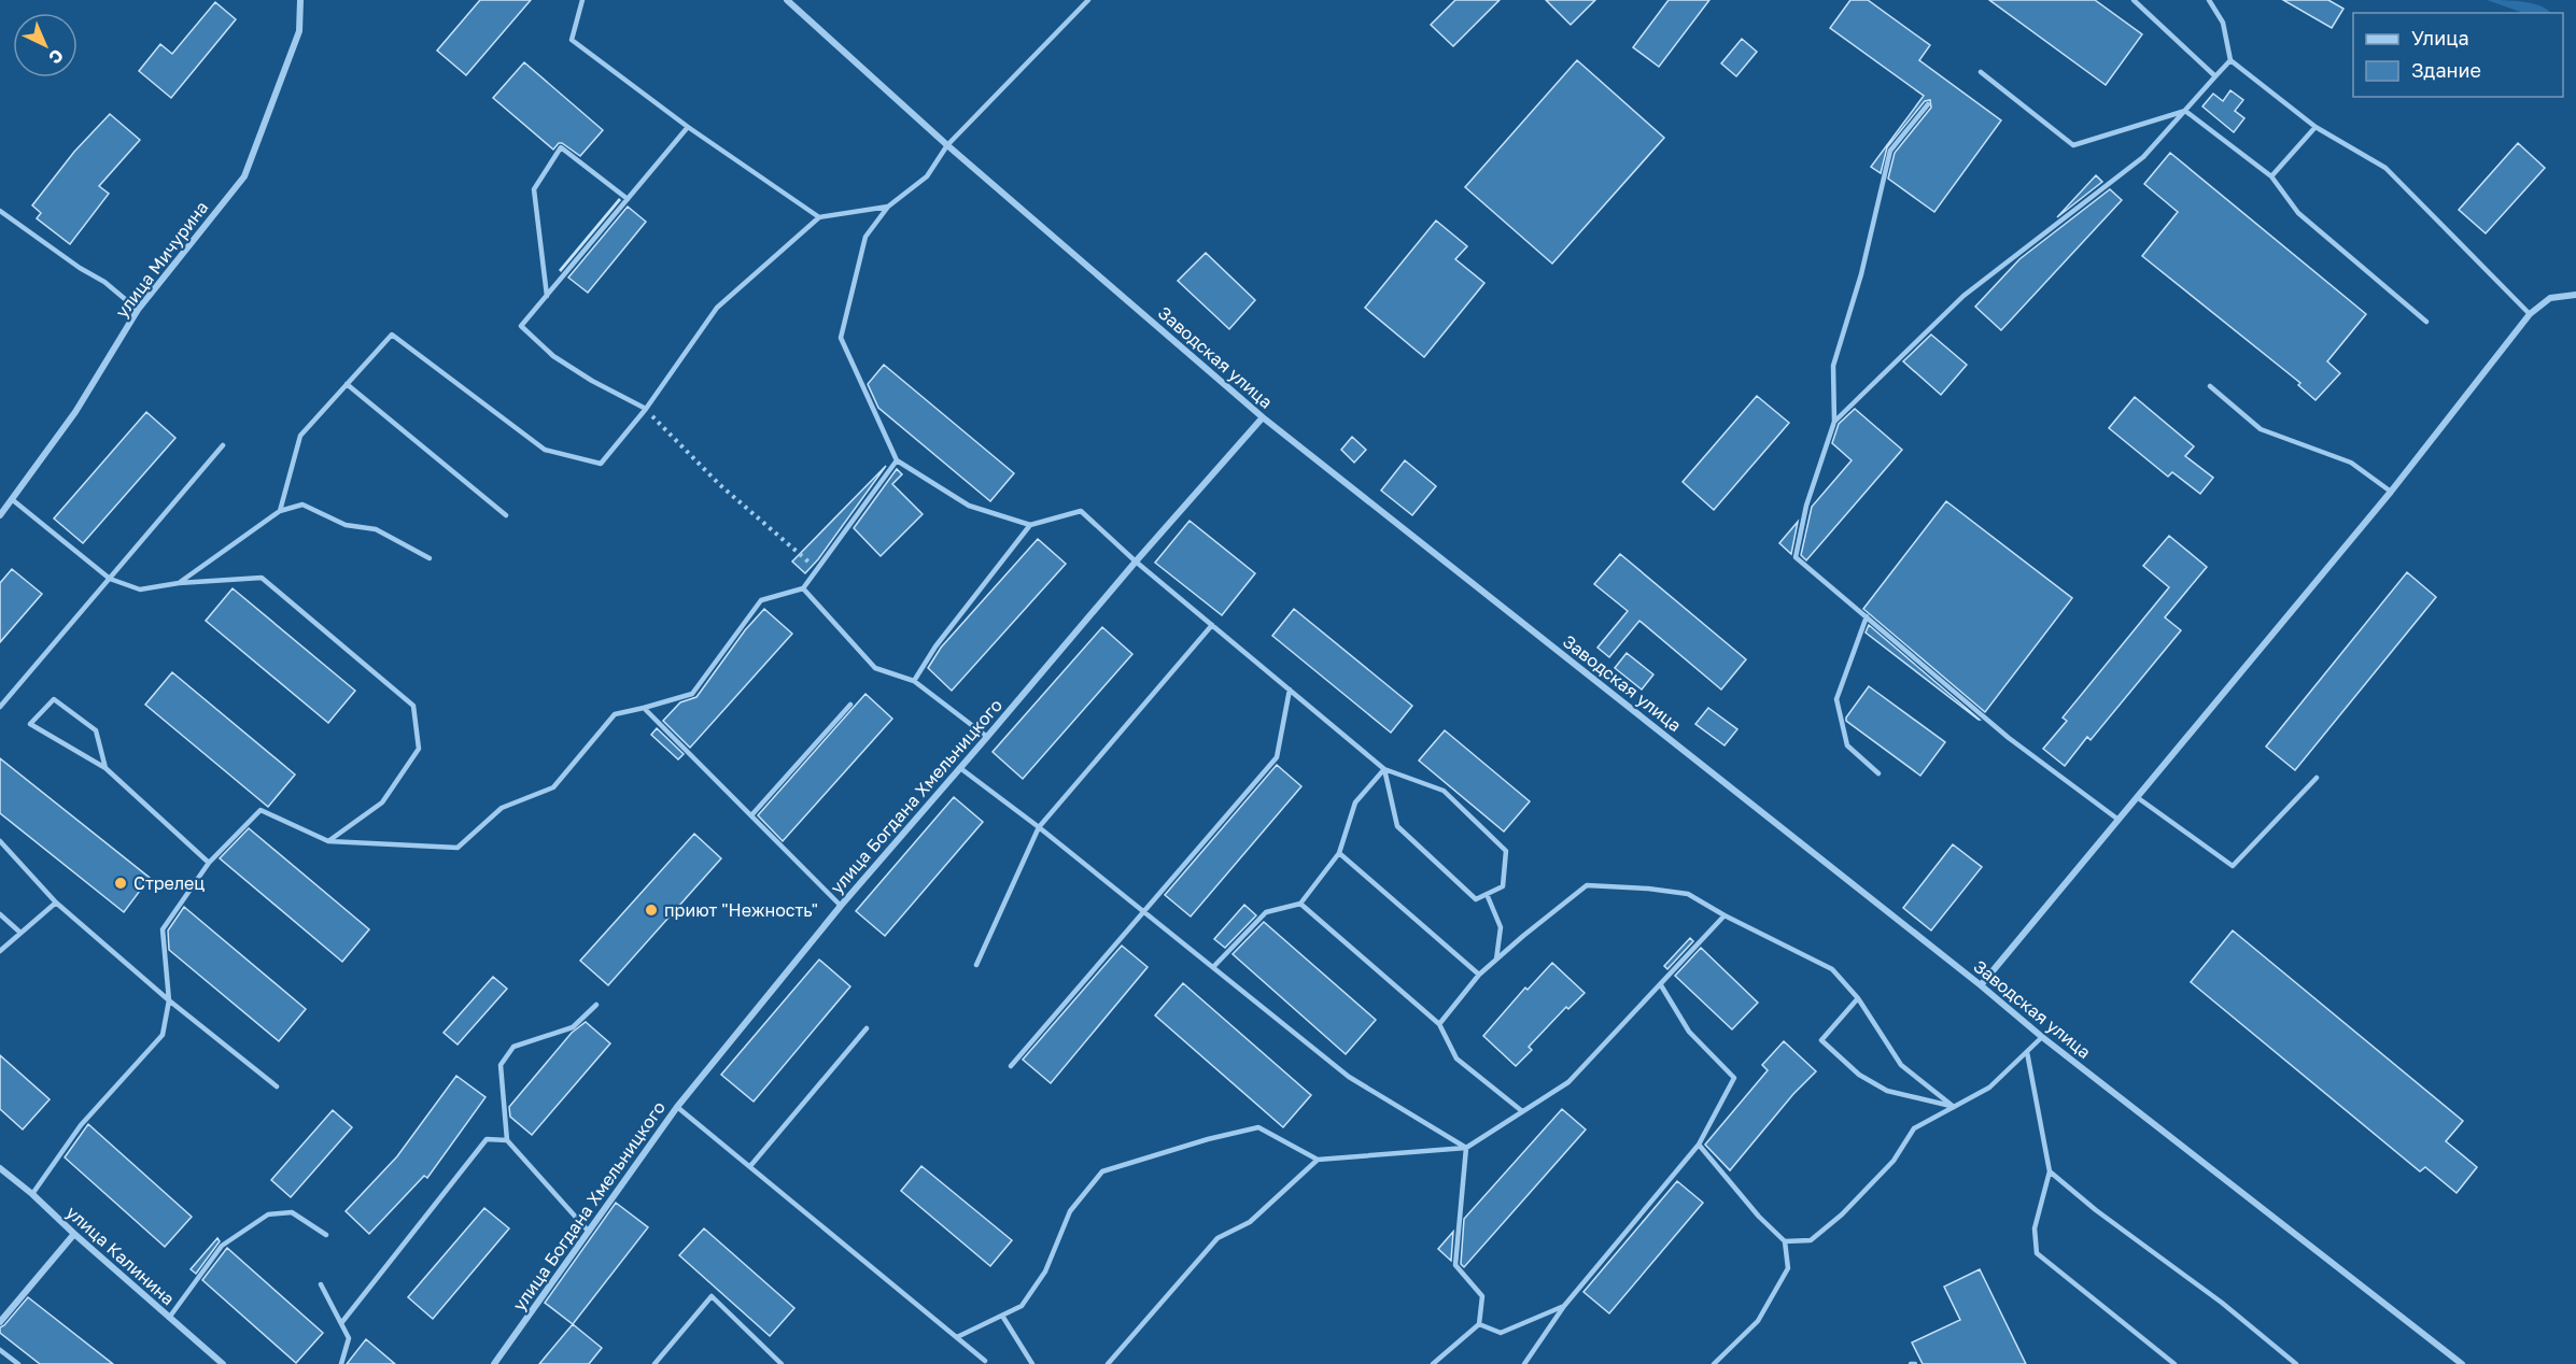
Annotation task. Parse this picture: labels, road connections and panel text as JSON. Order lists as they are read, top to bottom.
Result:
{
  "streets": {
    "street": [
      "улица Мичурина",
      "Заводская улица",
      "улица Богдана Хмельницкого",
      "улица Калинина"
    ]
  },
  "crossings": [
    ["Заводская улица", "улица Богдана Хмельницкого"]
  ],
  "places": ["Стрелец", "приют \"Нежность\""],
  "legend": ["Улица", "Здание"],
  "north": "bottom right"
}
